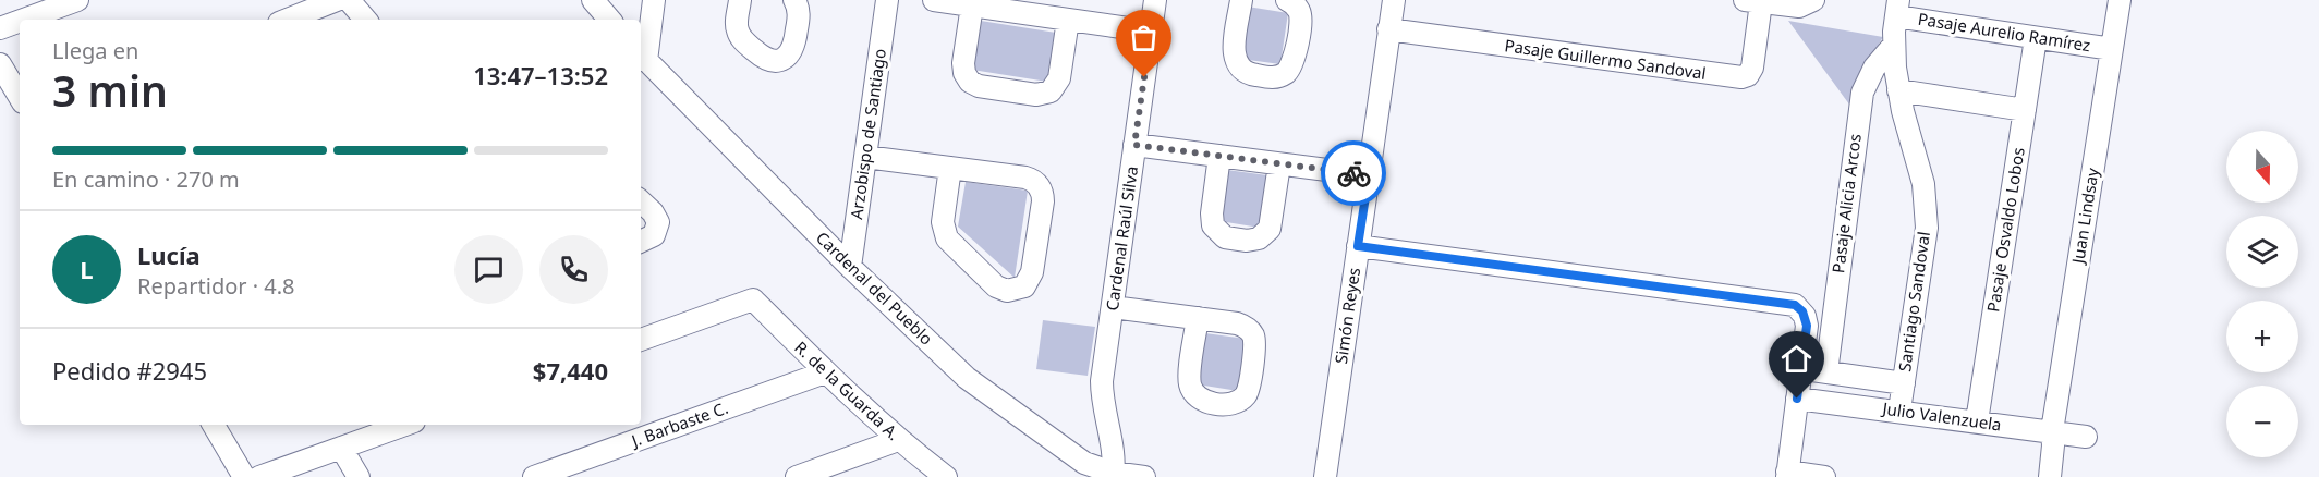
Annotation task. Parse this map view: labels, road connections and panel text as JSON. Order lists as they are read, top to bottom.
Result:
{
  "streets": {
    "street": [
      "Pasaje Aurelio Ramírez",
      "Pasaje Guillermo Sandoval",
      "Arzobispo de Santiago",
      "Pasaje Alicia Arcos",
      "Juan Lindsay",
      "Pasaje Osvaldo Lobos",
      "Cardenal Raúl Silva",
      "Cardenal del Pueblo",
      "Santiago Sandoval",
      "Simón Reyes",
      "R. de la Guarda A.",
      "Julio Valenzuela",
      "J. Barbaste C."
    ]
  },
  "crossings": [
    ["Pasaje Aurelio Ramírez", "Juan Lindsay"],
    ["Pasaje Aurelio Ramírez", "Pasaje Osvaldo Lobos"],
    ["Pasaje Aurelio Ramírez", "Santiago Sandoval"],
    ["Pasaje Guillermo Sandoval", "Simón Reyes"],
    ["Arzobispo de Santiago", "Cardenal del Pueblo"],
    ["Pasaje Alicia Arcos", "Santiago Sandoval"],
    ["Pasaje Alicia Arcos", "Julio Valenzuela"],
    ["Juan Lindsay", "Julio Valenzuela"],
    ["Pasaje Osvaldo Lobos", "Julio Valenzuela"],
    ["Cardenal Raúl Silva", "Cardenal del Pueblo"],
    ["Santiago Sandoval", "Julio Valenzuela"],
    ["R. de la Guarda A.", "J. Barbaste C."]
  ],
  "north": "bottom",
  "page": {
    "heading": ["3 min", "Llega en", "13:47–13:52"],
    "panel": [
      "Lucía",
      "Repartidor · 4.8",
      "Pedido #2945",
      "$7,440"
    ],
    "map_buttons": ["+", "−"],
    "bar": "En camino · 270 m",
    "round": "L"
  }
}
